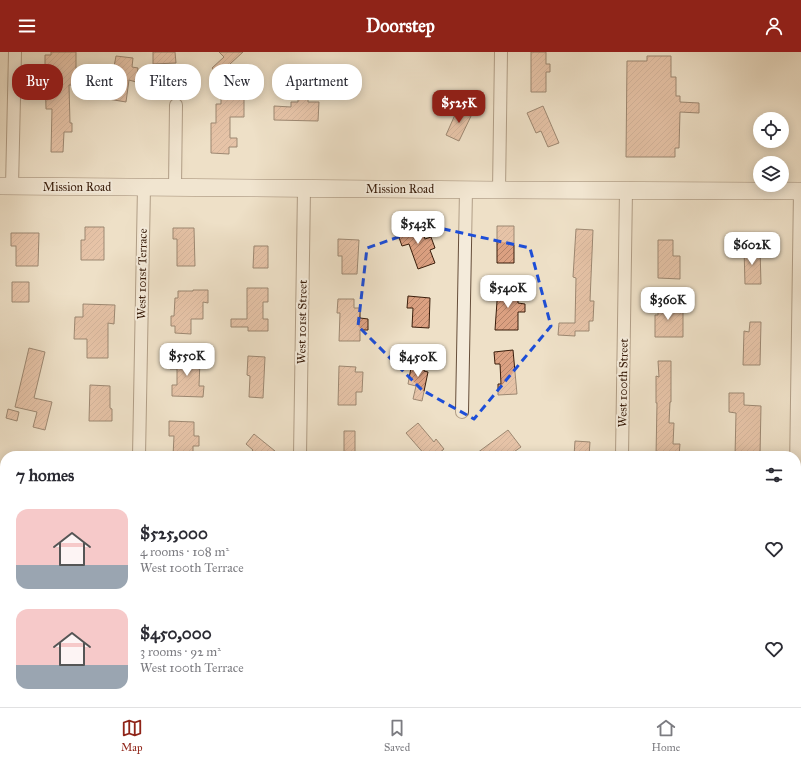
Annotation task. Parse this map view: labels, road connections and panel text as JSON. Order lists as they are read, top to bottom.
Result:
{
  "streets": {
    "main road": ["Mission Road"],
    "street": ["West 101st Terrace", "West 101st Street", "West 100th Street"]
  },
  "crossings": [
    ["Mission Road", "West 101st Terrace"],
    ["Mission Road", "West 101st Street"],
    ["Mission Road", "West 100th Street"]
  ],
  "page": {
    "header": "Doorstep",
    "chip": [
      "Buy",
      "Rent",
      "Filters",
      "New",
      "Apartment"
    ],
    "price": [
      "$525K",
      "$543K",
      "$602K",
      "$540K",
      "$360K",
      "$550K",
      "$450K"
    ],
    "heading": "7 homes",
    "list": [
      {
        "name": "$525,000",
        "note": "4 rooms · 108 m² · West 100th Terrace"
      },
      {
        "name": "$450,000",
        "note": "3 rooms · 92 m² · West 100th Terrace"
      }
    ],
    "tabs": ["Map", "Saved", "Home"]
  }
}
